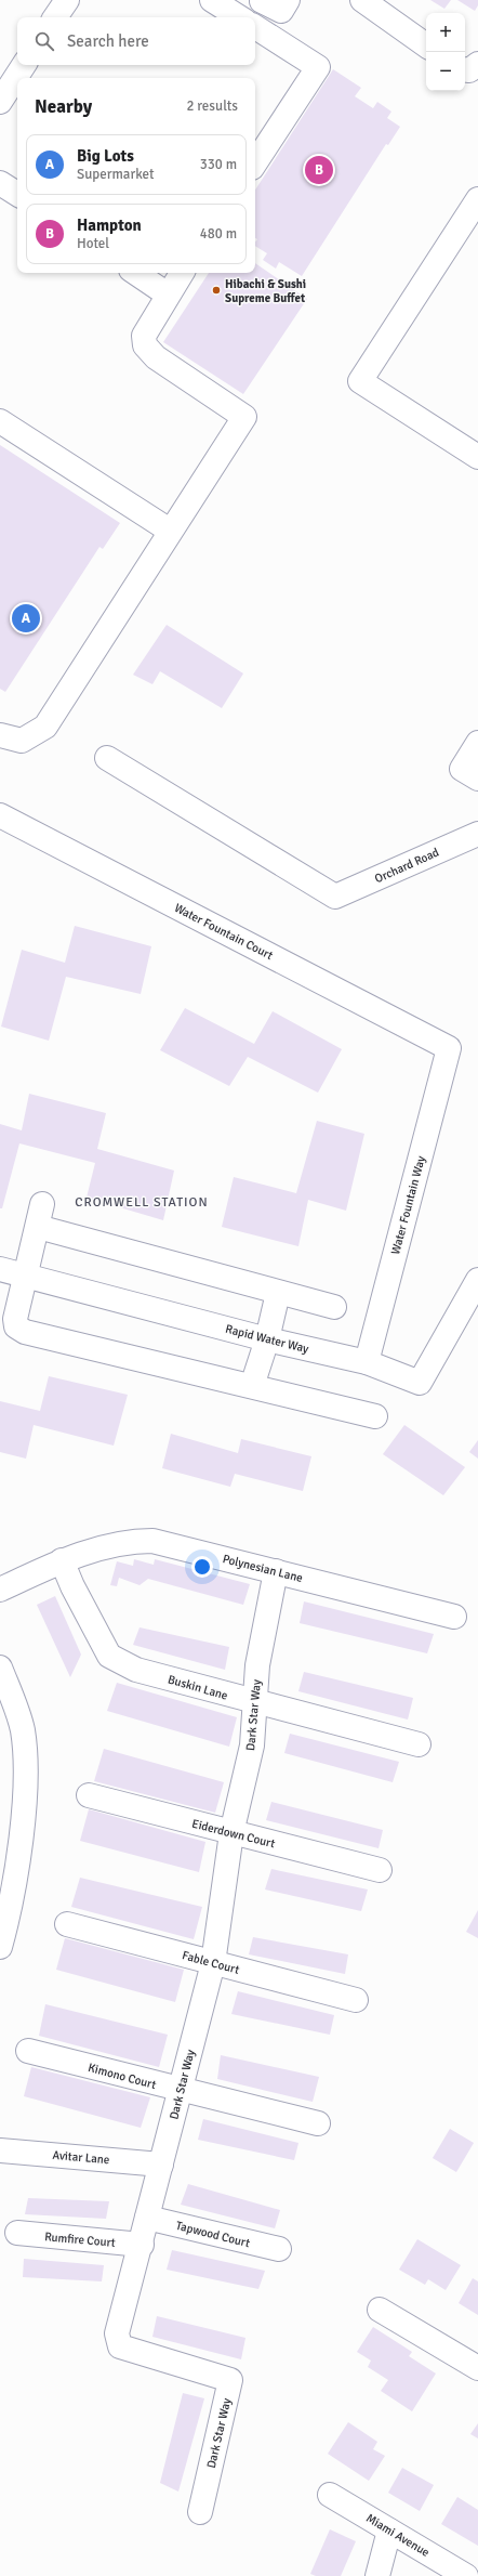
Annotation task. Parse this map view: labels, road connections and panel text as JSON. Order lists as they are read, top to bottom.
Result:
{
  "streets": {
    "street": [
      "Orchard Road",
      "Water Fountain Court",
      "Water Fountain Way",
      "Rapid Water Way",
      "Polynesian Lane",
      "Buskin Lane",
      "Dark Star Way",
      "Eiderdown Court",
      "Fable Court",
      "Kimono Court",
      "Avitar Lane",
      "Tapwood Court",
      "Rumfire Court",
      "Miami Avenue"
    ]
  },
  "crossings": [
    ["Water Fountain Court", "Water Fountain Way"],
    ["Water Fountain Way", "Rapid Water Way"],
    ["Polynesian Lane", "Buskin Lane"],
    ["Polynesian Lane", "Dark Star Way"],
    ["Buskin Lane", "Dark Star Way"],
    ["Dark Star Way", "Eiderdown Court"],
    ["Dark Star Way", "Fable Court"],
    ["Dark Star Way", "Kimono Court"],
    ["Dark Star Way", "Avitar Lane"],
    ["Dark Star Way", "Tapwood Court"],
    ["Dark Star Way", "Rumfire Court"]
  ],
  "districts": ["CROMWELL STATION"],
  "places": ["Hibachi & Sushi Supreme Buffet"],
  "page": {
    "map_buttons": ["+", "−"],
    "search": "Search here",
    "heading": ["Nearby", "2 results"],
    "list": [
      {
        "mark": "A",
        "name": "Big Lots",
        "note": "Supermarket",
        "value": "330 m"
      },
      {
        "mark": "B",
        "name": "Hampton",
        "note": "Hotel",
        "value": "480 m"
      }
    ],
    "pins": ["B", "A"]
  }
}
